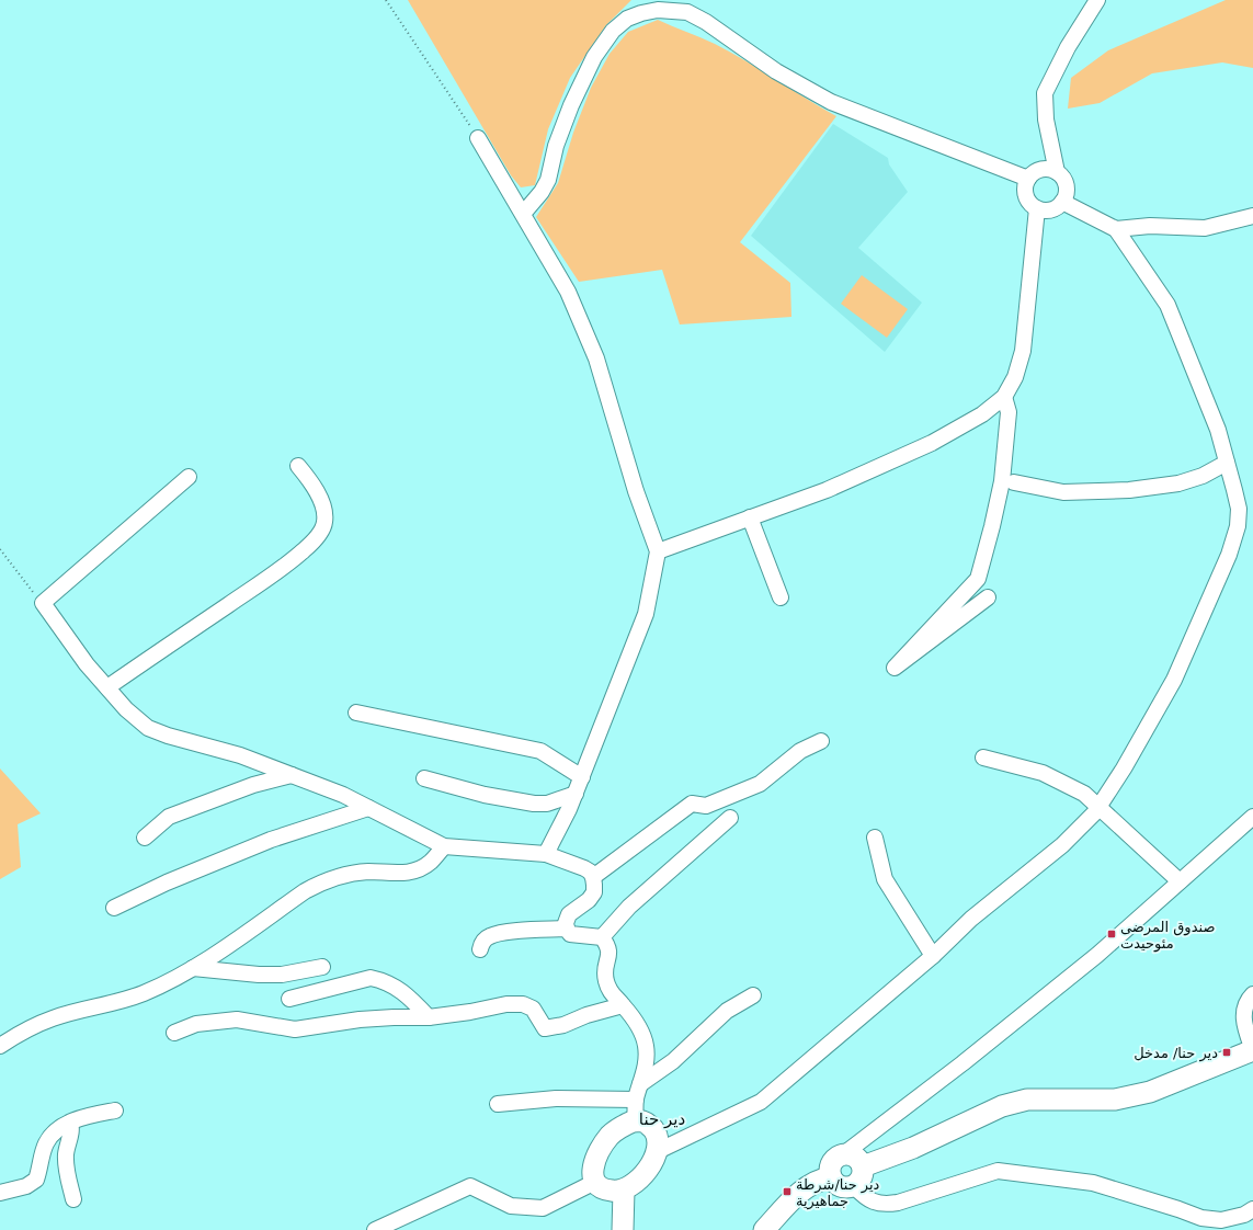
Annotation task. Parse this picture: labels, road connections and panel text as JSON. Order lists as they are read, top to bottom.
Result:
{
  "districts": ["دير حنا"],
  "places": {
    "transit": ["صندوق المرضى مئوحيدت", "دير حنا/ مدخل", "دير حنا/شرطة جماهيرية"]
  }
}
